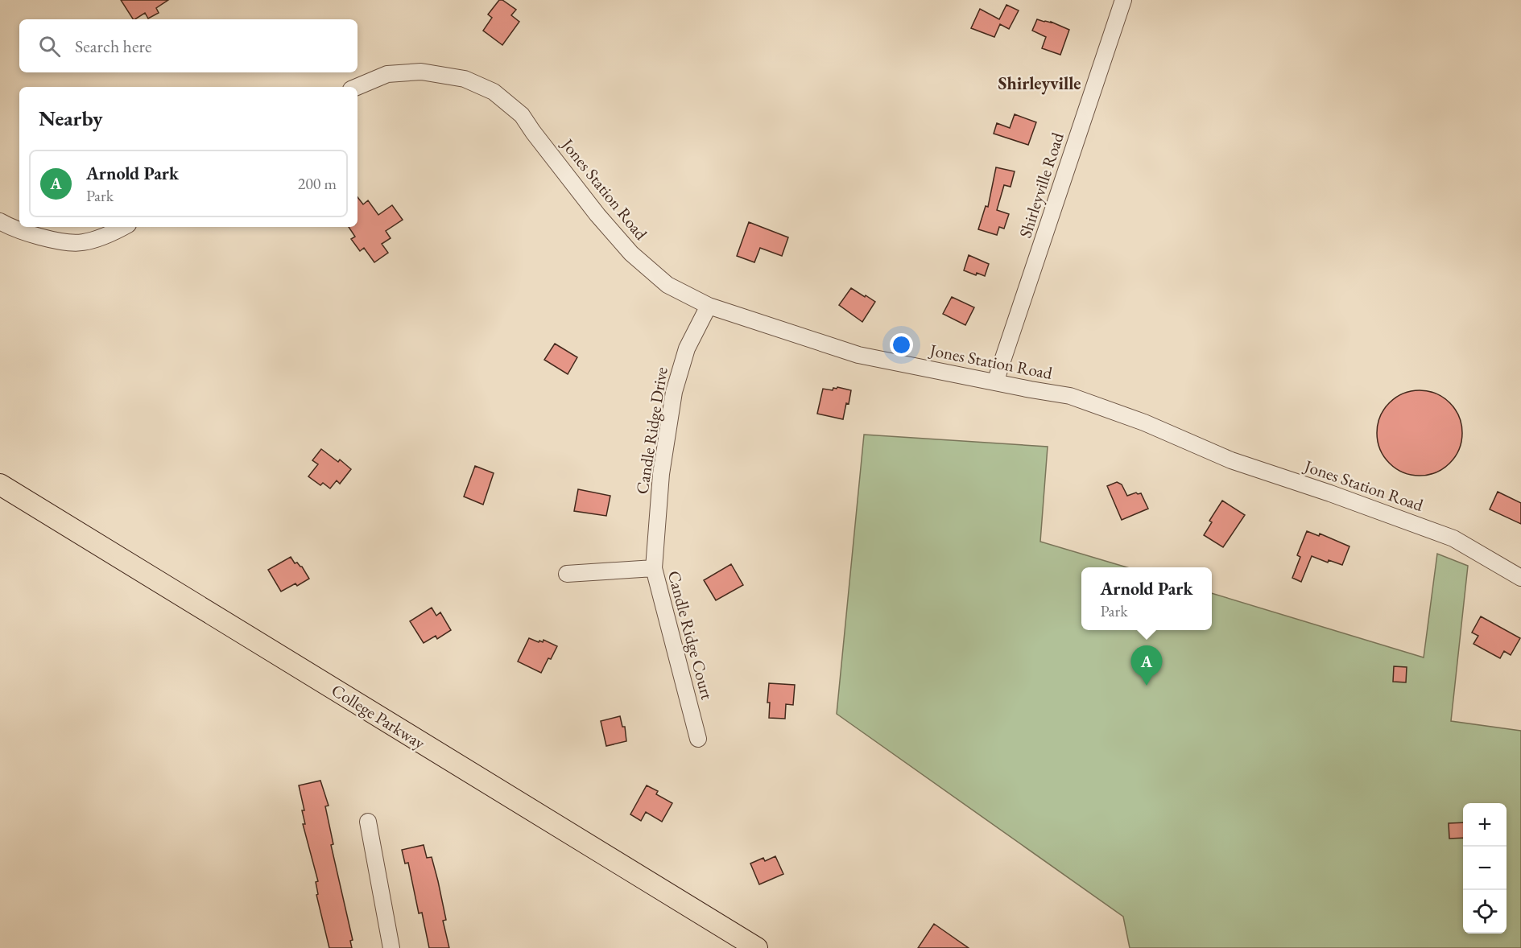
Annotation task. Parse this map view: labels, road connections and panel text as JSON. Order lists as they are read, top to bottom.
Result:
{
  "streets": {
    "main road": ["College Parkway"],
    "street": [
      "Shirleyville Road",
      "Jones Station Road",
      "Candle Ridge Drive",
      "Candle Ridge Court"
    ]
  },
  "crossings": [
    ["Shirleyville Road", "Jones Station Road"],
    ["Jones Station Road", "Candle Ridge Drive"],
    ["Candle Ridge Drive", "Candle Ridge Court"]
  ],
  "districts": ["Shirleyville"],
  "page": {
    "search": "Search here",
    "heading": "Nearby",
    "list": [
      {
        "mark": "A",
        "name": "Arnold Park",
        "note": "Park",
        "value": "200 m"
      }
    ],
    "popup": ["Arnold Park", "Park"],
    "pins": "A",
    "map_buttons": ["+", "−"]
  }
}
